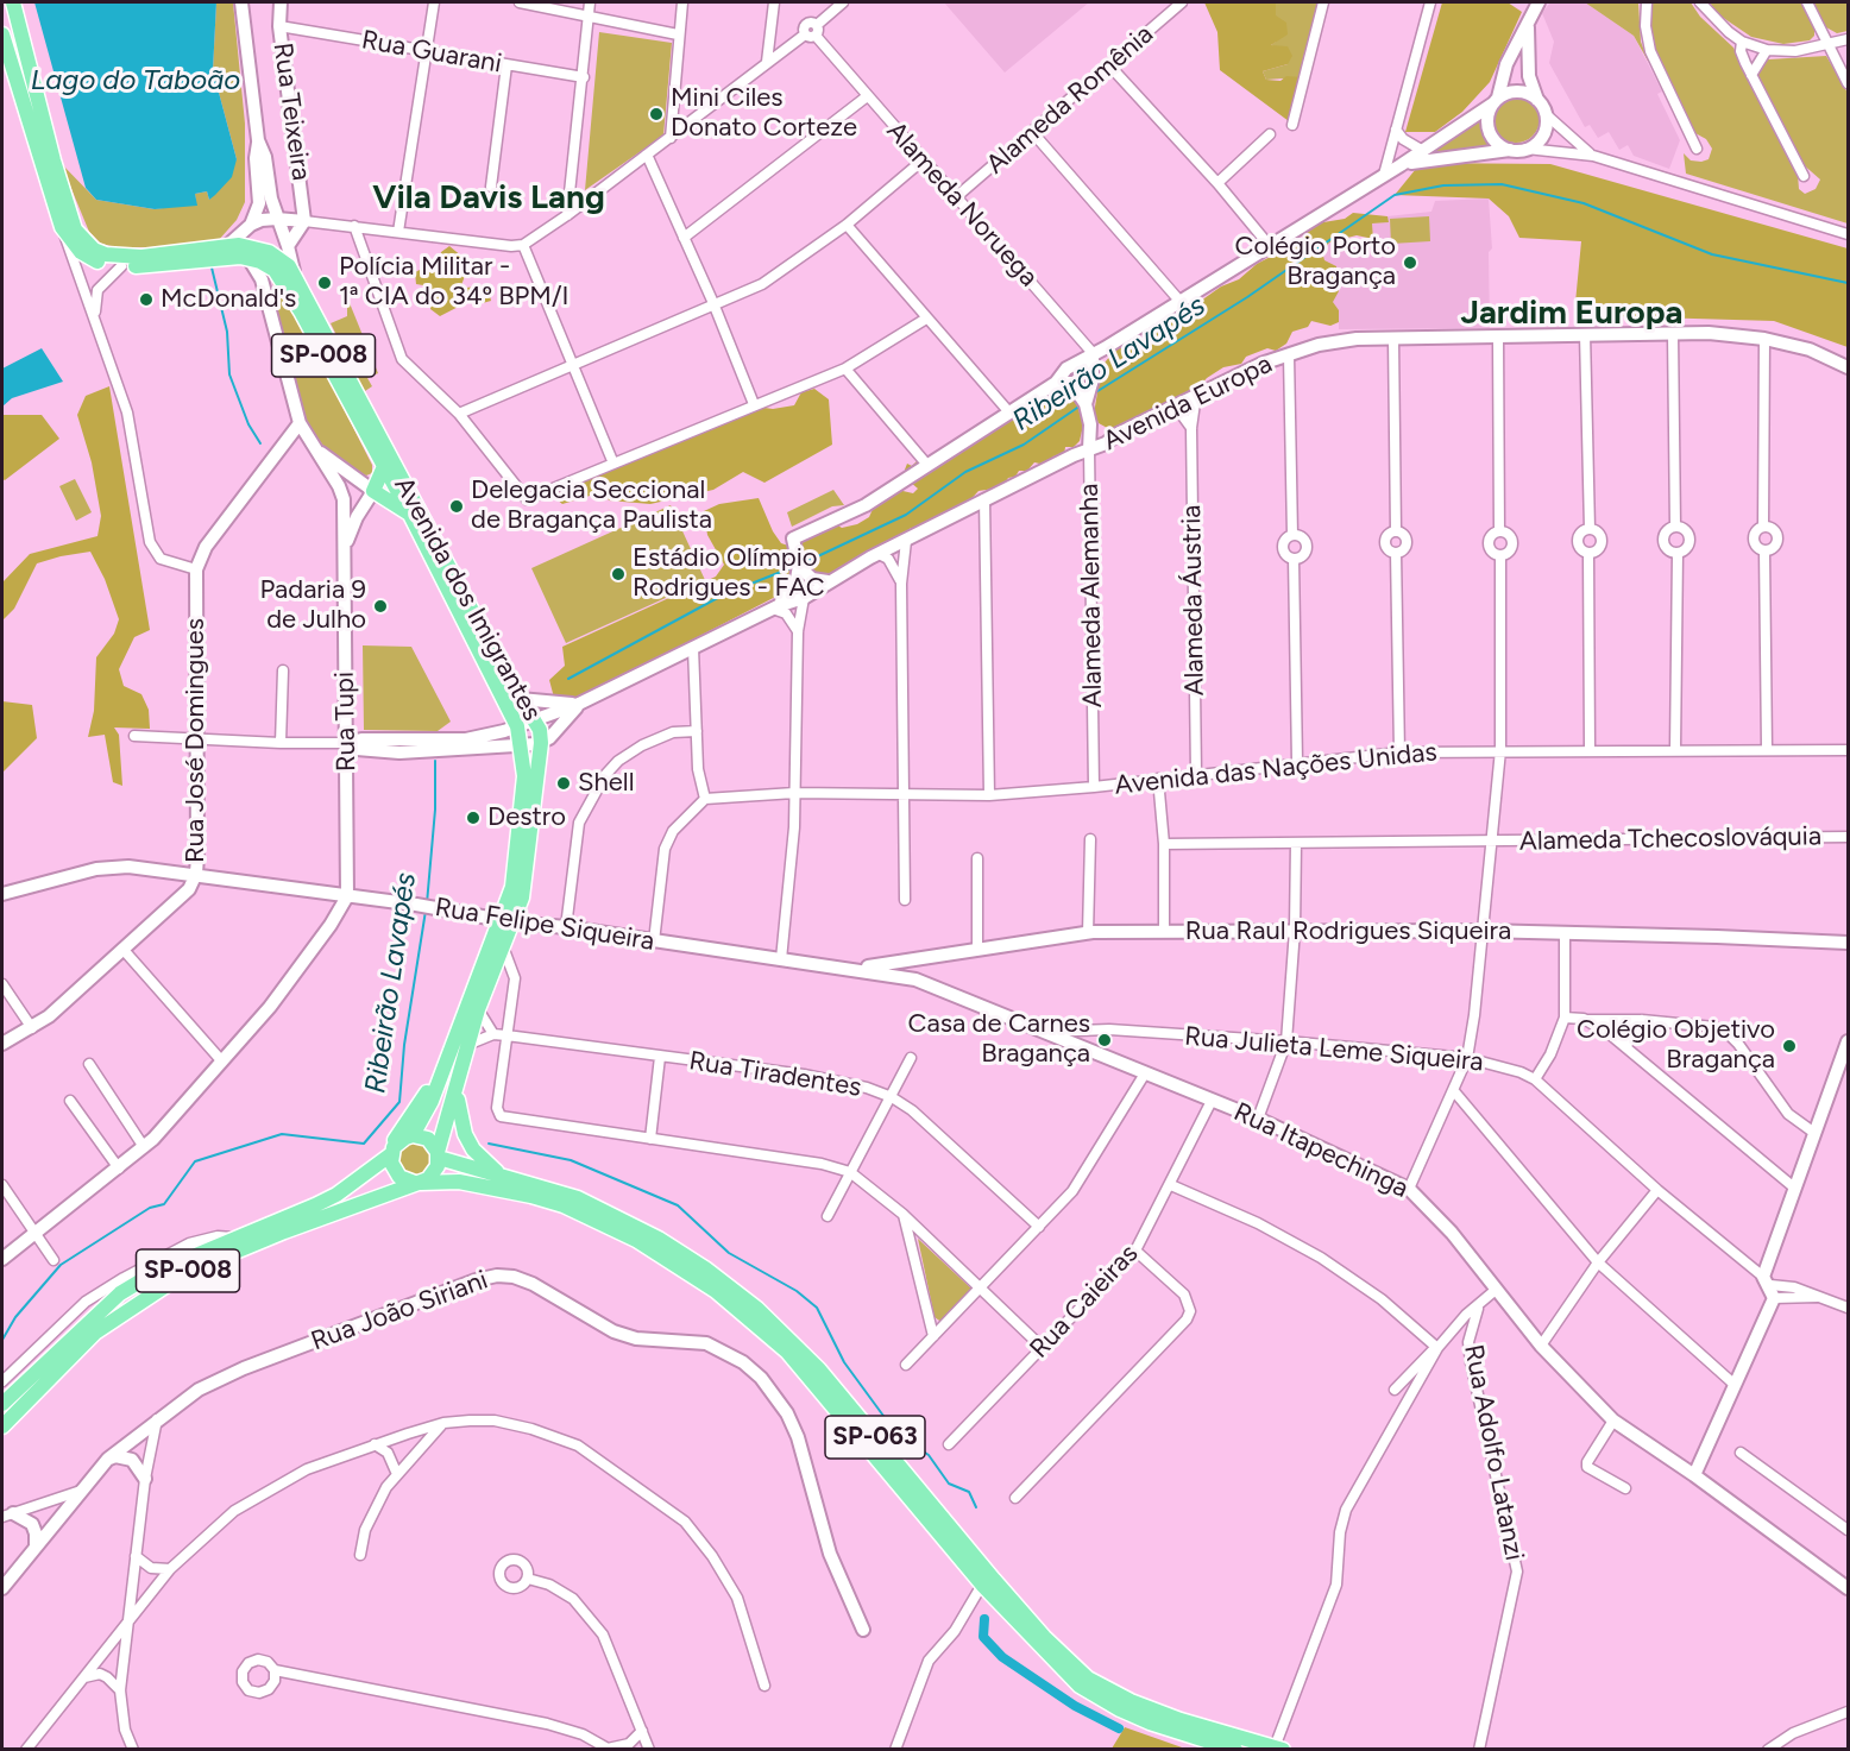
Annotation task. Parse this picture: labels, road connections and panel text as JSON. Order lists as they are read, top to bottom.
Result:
{
  "streets": {
    "main road": ["SP-008", "Avenida dos Imigrantes", "SP-063"],
    "street": [
      "Rua Guarani",
      "Alameda Romênia",
      "Rua Teixeira",
      "Alameda Noruega",
      "Avenida Europa",
      "Alameda Alemanha",
      "Alameda Áustria",
      "Rua Tupi",
      "Rua José Domingues",
      "Avenida das Nações Unidas",
      "Alameda Tchecoslováquia",
      "Rua Felipe Siqueira",
      "Rua Raul Rodrigues Siqueira",
      "Rua Julieta Leme Siqueira",
      "Rua Tiradentes",
      "Rua Itapechinga",
      "Rua Caieiras",
      "Rua João Siriani",
      "Rua Adolfo Latanzi"
    ]
  },
  "crossings": [
    ["Rua Guarani", "Rua Teixeira"],
    ["Alameda Romênia", "Alameda Noruega"],
    ["Alameda Noruega", "Alameda Alemanha"],
    ["SP-008", "Avenida dos Imigrantes"],
    ["SP-008", "Rua Tupi"],
    ["SP-008", "SP-063"],
    ["Avenida Europa", "Alameda Alemanha"],
    ["Avenida Europa", "Avenida dos Imigrantes"],
    ["Avenida Europa", "Alameda Áustria"],
    ["Avenida Europa", "Rua Tupi"],
    ["Alameda Alemanha", "Avenida das Nações Unidas"],
    ["Avenida dos Imigrantes", "Rua Tupi"],
    ["Avenida dos Imigrantes", "Rua Felipe Siqueira"],
    ["Avenida dos Imigrantes", "SP-063"],
    ["Alameda Áustria", "Avenida das Nações Unidas"],
    ["Rua Tupi", "Rua José Domingues"],
    ["Rua Tupi", "Rua Felipe Siqueira"],
    ["Rua José Domingues", "Rua Felipe Siqueira"],
    ["Rua Felipe Siqueira", "Rua Raul Rodrigues Siqueira"],
    ["Rua Felipe Siqueira", "Rua Itapechinga"],
    ["Rua Raul Rodrigues Siqueira", "Rua Itapechinga"],
    ["Rua Julieta Leme Siqueira", "Rua Itapechinga"],
    ["Rua Itapechinga", "Rua Caieiras"]
  ],
  "districts": ["Vila Davis Lang", "Jardim Europa"],
  "water": ["Lago do Taboão", "Ribeirão Lavapés"],
  "places": [
    "Mini Ciles Donato Corteze",
    "Colégio Porto Bragança",
    "Polícia Militar - 1ª CIA do 34º BPM/I",
    "McDonald's",
    "Delegacia Seccional de Bragança Paulista",
    "Estádio Olímpio Rodrigues - FAC",
    "Padaria 9 de Julho",
    "Shell",
    "Destro",
    "Casa de Carnes Bragança",
    "Colégio Objetivo Bragança"
  ]
}
